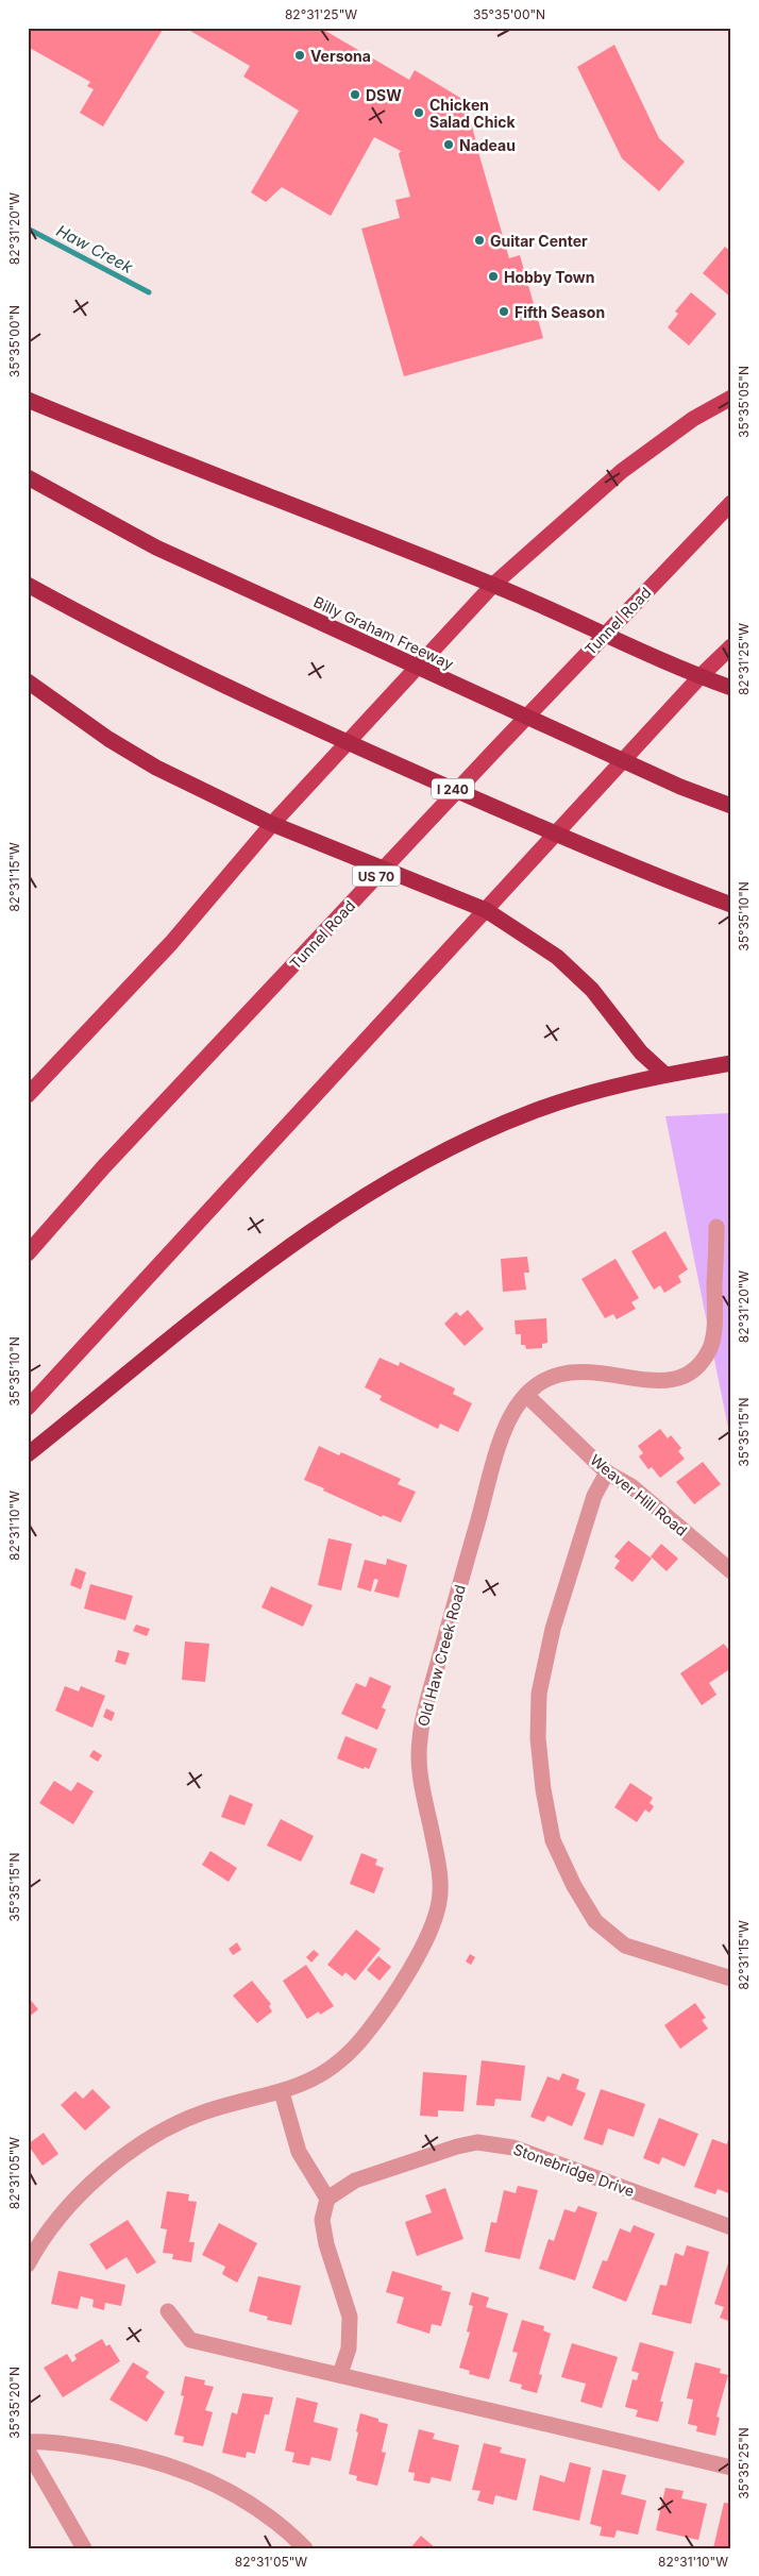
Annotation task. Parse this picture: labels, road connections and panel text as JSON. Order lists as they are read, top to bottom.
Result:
{
  "streets": {
    "highway": ["Billy Graham Freeway", "I 240"],
    "main road": ["Tunnel Road", "US 70"],
    "street": ["Weaver Hill Road", "Old Haw Creek Road", "Stonebridge Drive"]
  },
  "crossings": [
    ["Weaver Hill Road", "Old Haw Creek Road"]
  ],
  "water": ["Haw Creek"],
  "places": [
    "Versona",
    "DSW",
    "Chicken Salad Chick",
    "Nadeau",
    "Guitar Center",
    "Hobby Town",
    "Fifth Season"
  ],
  "coordinates": [
    "82°31'25\"W",
    "35°35'00\"N",
    "82°31'20\"W",
    "35°35'05\"N",
    "82°31'15\"W",
    "35°35'10\"N",
    "35°35'15\"N",
    "82°31'10\"W",
    "82°31'05\"W",
    "35°35'20\"N",
    "35°35'25\"N"
  ]
}
